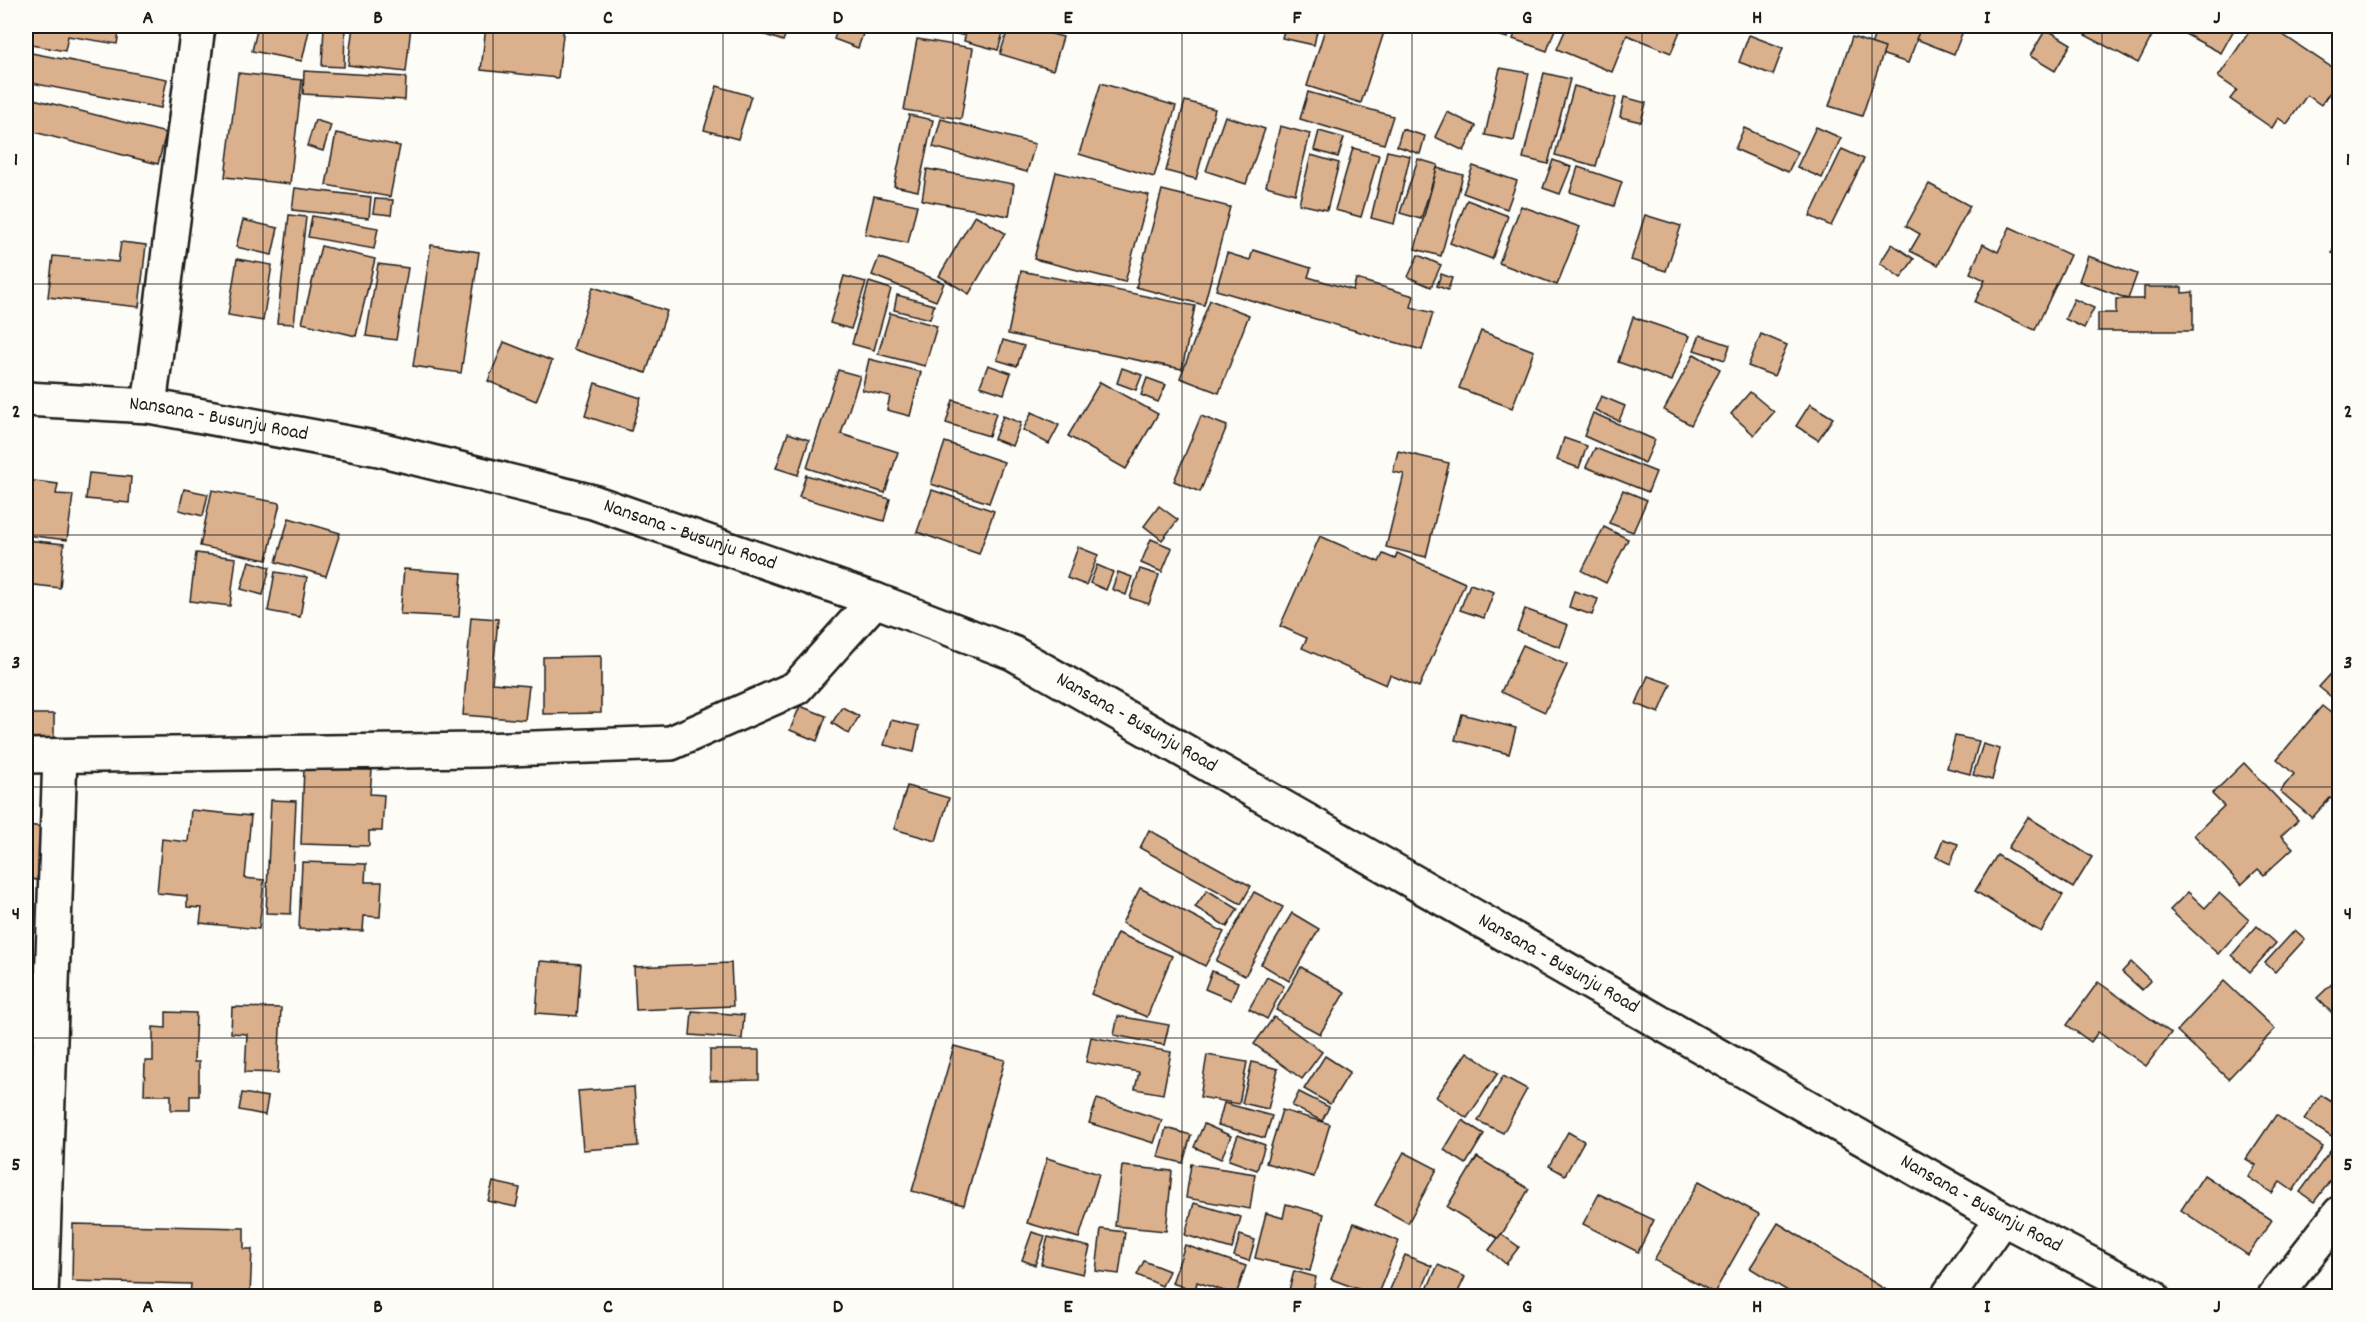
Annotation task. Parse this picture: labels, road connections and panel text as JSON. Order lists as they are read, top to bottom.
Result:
{
  "streets": {
    "main road": ["Nansana - Busunju Road"]
  },
  "grid": {
    "columns": [
      "A",
      "B",
      "C",
      "D",
      "E",
      "F",
      "G",
      "H",
      "I",
      "J"
    ],
    "rows": [
      "1",
      "2",
      "3",
      "4",
      "5"
    ]
  }
}
